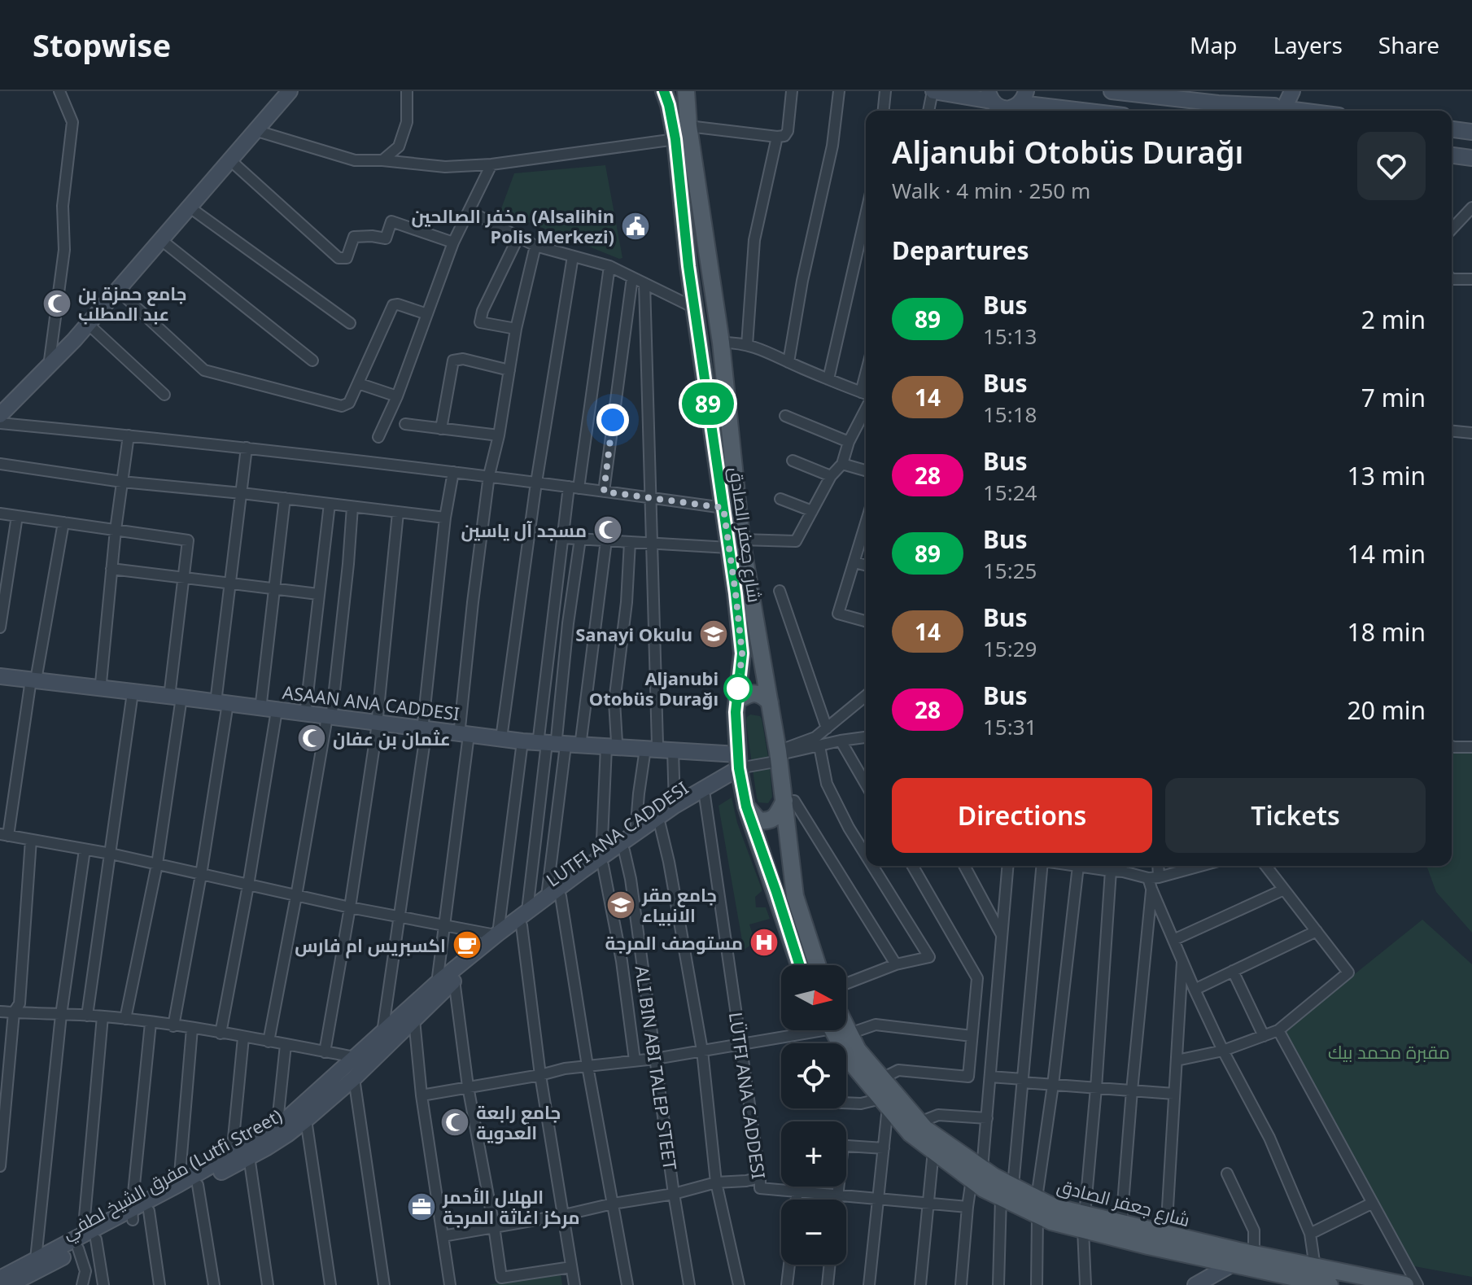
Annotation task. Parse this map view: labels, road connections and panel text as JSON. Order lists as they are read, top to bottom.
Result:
{
  "streets": {
    "main road": ["شارع جعفر الصادق"],
    "street": [
      "ASAAN ANA CADDESI",
      "LUTFI ANA CADDESI",
      "ALI BIN ABI TALEP STEET",
      "LÜTFI ANA CADDESI",
      "مفرق الشيخ لطفي (Lutfi Street)"
    ]
  },
  "crossings": [
    ["شارع جعفر الصادق", "ASAAN ANA CADDESI"],
    ["شارع جعفر الصادق", "LUTFI ANA CADDESI"],
    ["ASAAN ANA CADDESI", "LUTFI ANA CADDESI"],
    ["LUTFI ANA CADDESI", "ALI BIN ABI TALEP STEET"],
    ["LUTFI ANA CADDESI", "LÜTFI ANA CADDESI"],
    ["LUTFI ANA CADDESI", "مفرق الشيخ لطفي (Lutfi Street)"]
  ],
  "parks": ["مقبرة محمد بيك"],
  "places": {
    "public building": ["مخفر الصالحين (Alsalihin Polis Merkezi)"],
    "mosque": [
      "جامع حمزة بن عبد المطلب",
      "مسجد آل ياسين",
      "عثمان بن عفان",
      "جامع رابعة العدوية"
    ],
    "school or university": ["Sanayi Okulu", "جامع مقر الانبياء"],
    "other": ["Aljanubi Otobüs Durağı"],
    "hospital": ["مستوصف المرجة"],
    "cafe": ["اكسبريس ام فارس"],
    "office": ["الهلال الأحمر مركز اغاثة المرجة"]
  },
  "lines": ["bus line 89"],
  "north": "right",
  "page": {
    "header": "Stopwise",
    "nav": ["Map", "Layers", "Share"],
    "on_map": "89",
    "heading": [
      ["Aljanubi Otobüs Durağı", "Walk · 4 min · 250 m"],
      "Departures"
    ],
    "list": [
      {
        "mark": "89",
        "name": "Bus",
        "note": "15:13",
        "value": "2 min"
      },
      {
        "mark": "14",
        "name": "Bus",
        "note": "15:18",
        "value": "7 min"
      },
      {
        "mark": "28",
        "name": "Bus",
        "note": "15:24",
        "value": "13 min"
      },
      {
        "mark": "89",
        "name": "Bus",
        "note": "15:25",
        "value": "14 min"
      },
      {
        "mark": "14",
        "name": "Bus",
        "note": "15:29",
        "value": "18 min"
      },
      {
        "mark": "28",
        "name": "Bus",
        "note": "15:31",
        "value": "20 min"
      }
    ],
    "buttons": ["Directions", "Tickets"],
    "map_buttons": ["+", "−"]
  }
}
